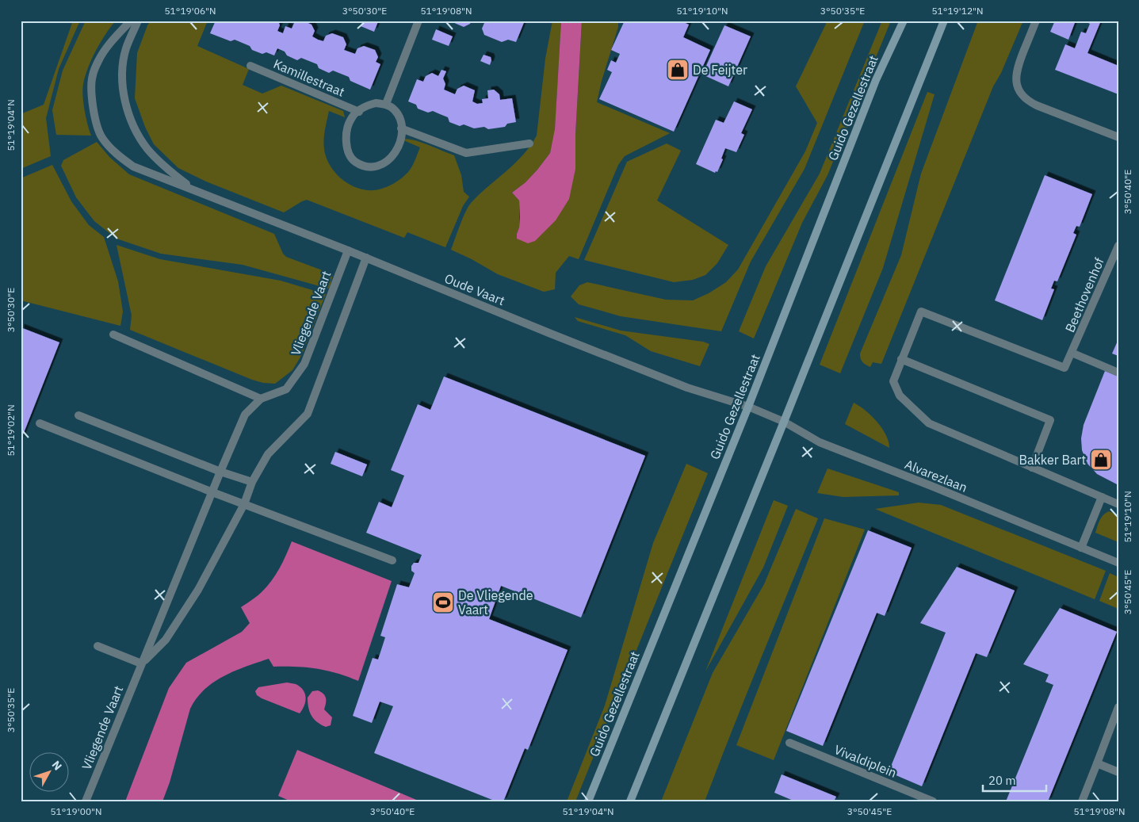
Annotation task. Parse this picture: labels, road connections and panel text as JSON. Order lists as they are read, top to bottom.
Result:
{
  "streets": {
    "main road": ["Guido Gezellestraat"],
    "street": [
      "Kamillestraat",
      "Oude Vaart",
      "Beethovenhof",
      "Vliegende Vaart",
      "Alvarezlaan",
      "Vivaldiplein"
    ]
  },
  "crossings": [
    ["Guido Gezellestraat", "Oude Vaart"],
    ["Oude Vaart", "Vliegende Vaart"],
    ["Oude Vaart", "Alvarezlaan"]
  ],
  "places": {
    "shop": ["De Feijter", "Bakker Bart"],
    "sports": ["De Vliegende Vaart"]
  },
  "scale_bar": "20 m",
  "north": "top right",
  "coordinates": [
    "51°19'06\"N",
    "3°50'30\"E",
    "51°19'08\"N",
    "51°19'10\"N",
    "3°50'35\"E",
    "51°19'12\"N",
    "51°19'04\"N",
    "3°50'40\"E",
    "51°19'02\"N",
    "3°50'45\"E",
    "51°19'00\"N"
  ]
}
